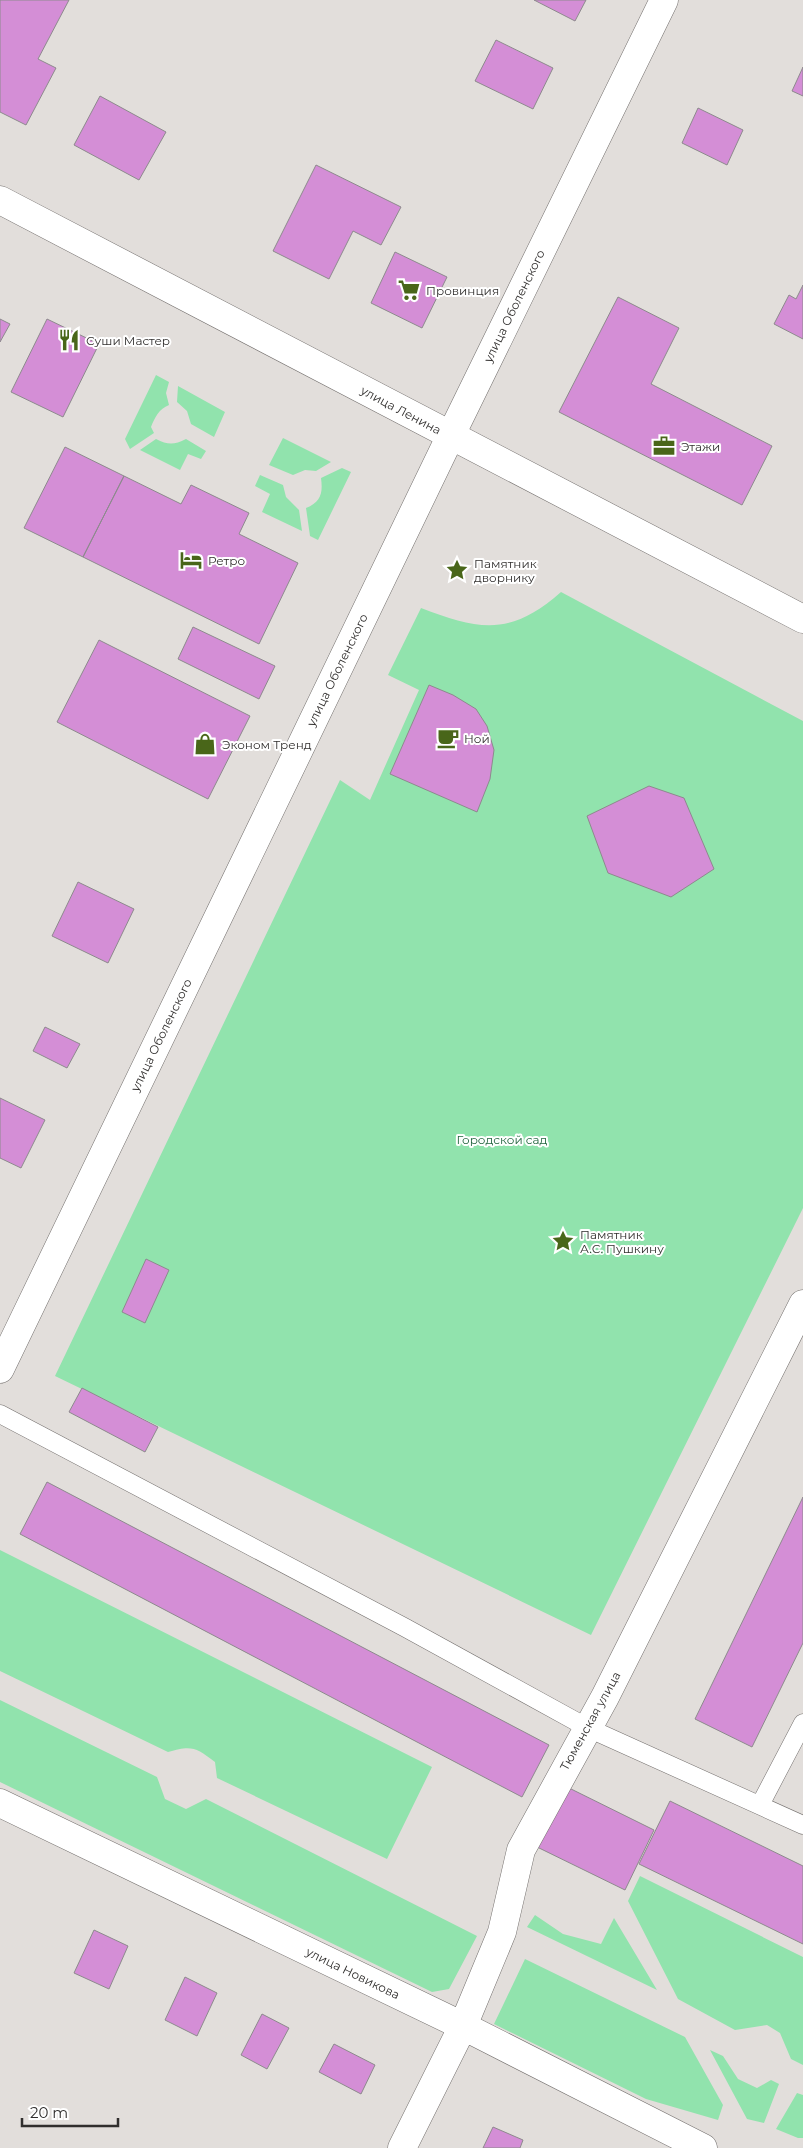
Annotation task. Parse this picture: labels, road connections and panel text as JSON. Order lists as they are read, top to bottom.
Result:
{
  "streets": {
    "street": [
      "улица Оболенского",
      "улица Ленина",
      "Тюменская улица",
      "улица Новикова"
    ]
  },
  "crossings": [
    ["улица Оболенского", "улица Ленина"],
    ["Тюменская улица", "улица Новикова"]
  ],
  "parks": ["Городской сад"],
  "places": {
    "supermarket": ["Провинция"],
    "restaurant": ["Суши Мастер"],
    "office": ["Этажи"],
    "hotel": ["Ретро"],
    "place": ["Памятник дворнику", "Памятник А.С. Пушкину"],
    "cafe": ["Ной"],
    "shop": ["Эконом Тренд"]
  },
  "scale_bar": "20 m"
}
